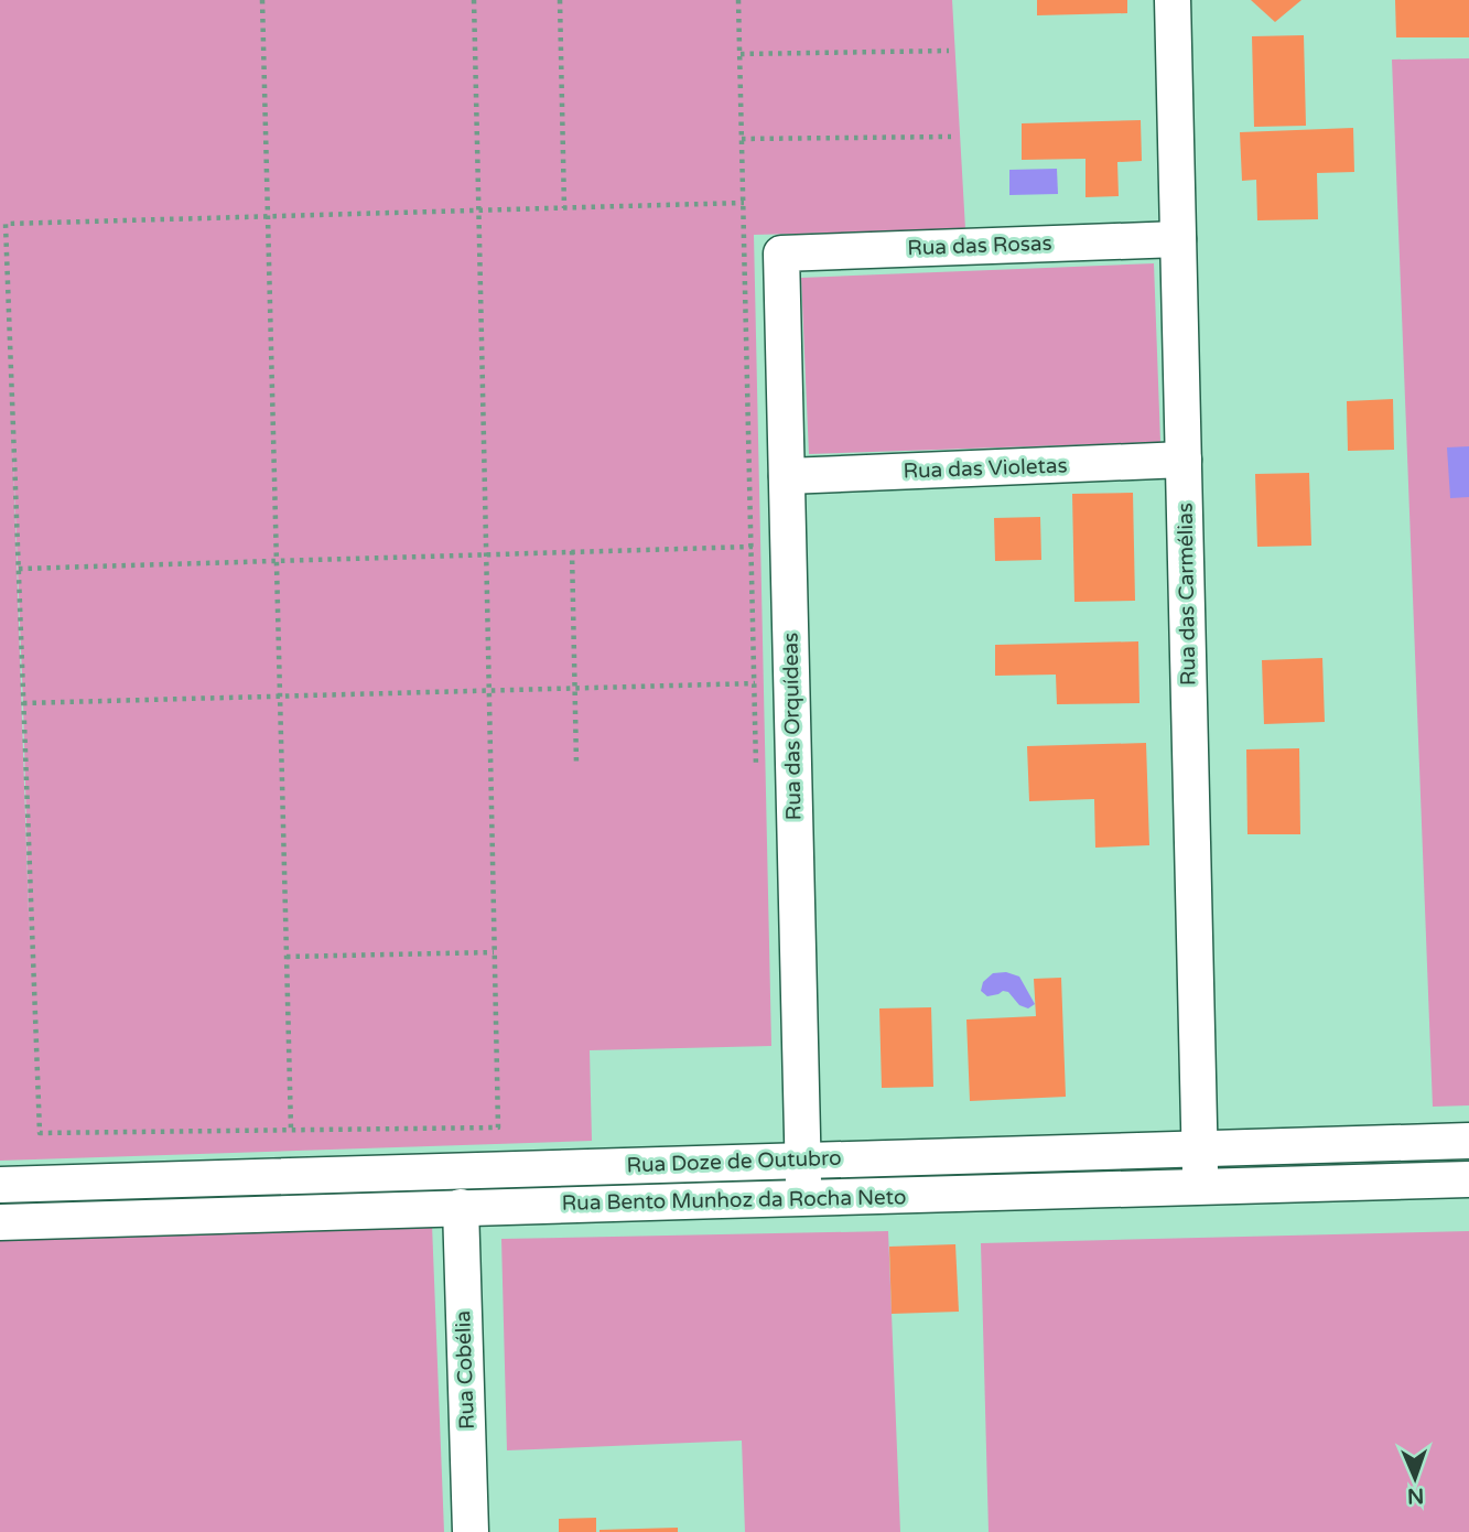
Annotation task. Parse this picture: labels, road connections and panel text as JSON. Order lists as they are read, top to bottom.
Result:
{
  "streets": {
    "street": [
      "Rua das Rosas",
      "Rua das Violetas",
      "Rua das Carmélias",
      "Rua das Orquídeas",
      "Rua Doze de Outubro",
      "Rua Bento Munhoz da Rocha Neto",
      "Rua Cobélia"
    ]
  },
  "crossings": [
    ["Rua das Rosas", "Rua das Carmélias"],
    ["Rua das Rosas", "Rua das Orquídeas"],
    ["Rua das Violetas", "Rua das Carmélias"],
    ["Rua das Violetas", "Rua das Orquídeas"],
    ["Rua das Carmélias", "Rua Doze de Outubro"],
    ["Rua das Carmélias", "Rua Bento Munhoz da Rocha Neto"],
    ["Rua das Orquídeas", "Rua Doze de Outubro"],
    ["Rua das Orquídeas", "Rua Bento Munhoz da Rocha Neto"],
    ["Rua Bento Munhoz da Rocha Neto", "Rua Cobélia"]
  ],
  "north": "bottom"
}
